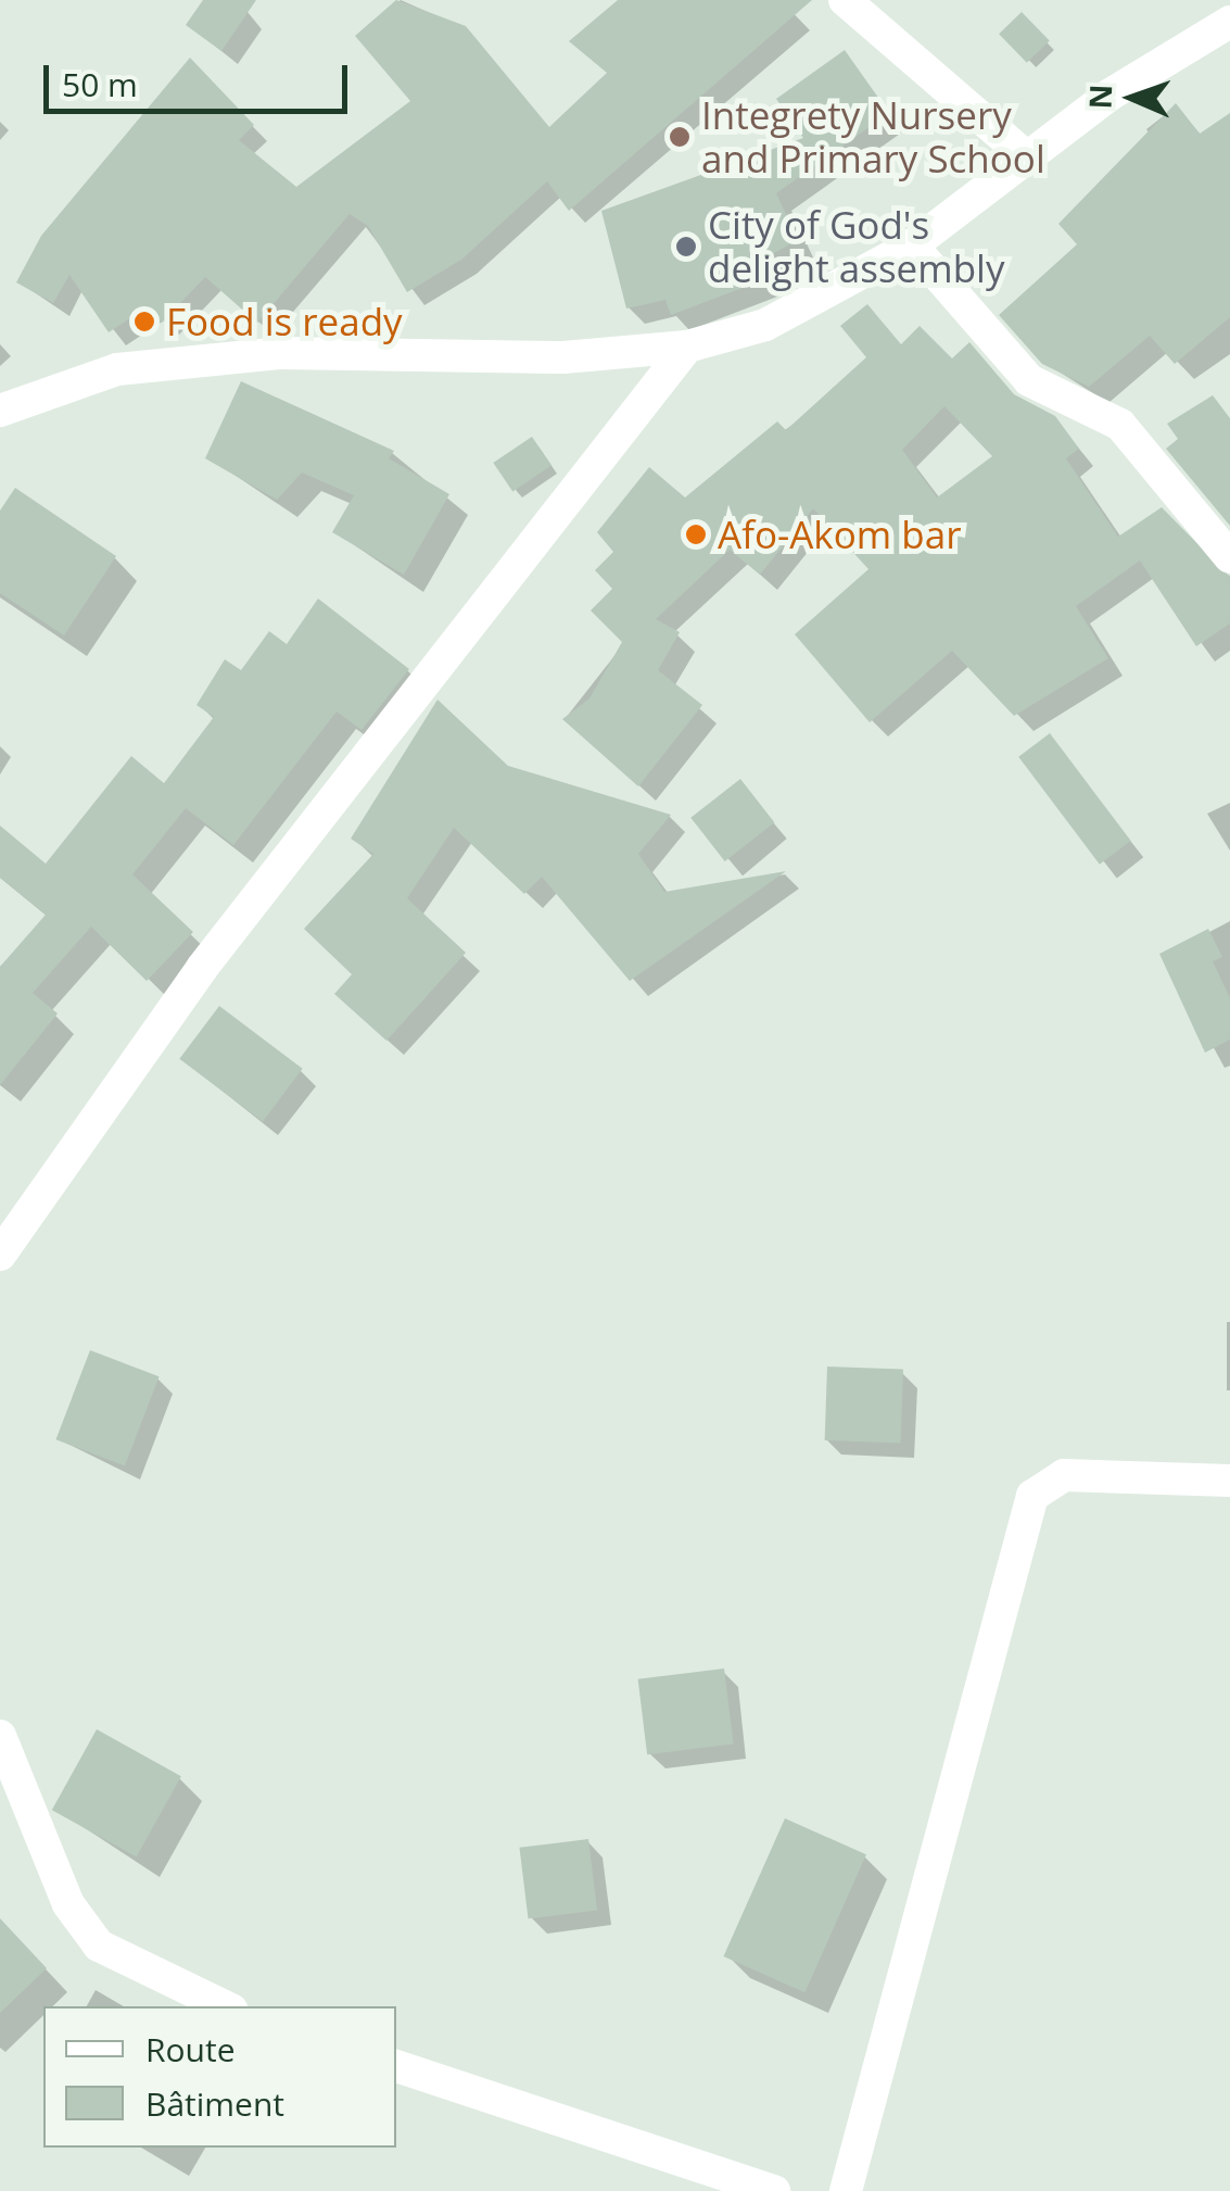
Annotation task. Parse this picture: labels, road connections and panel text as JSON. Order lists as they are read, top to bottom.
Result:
{
  "places": [
    "Integrety Nursery and Primary School",
    "City of God's delight assembly",
    "Food is ready",
    "Afo-Akom bar"
  ],
  "legend": ["Route", "Bâtiment"],
  "scale_bar": "50 m",
  "north": "left"
}
